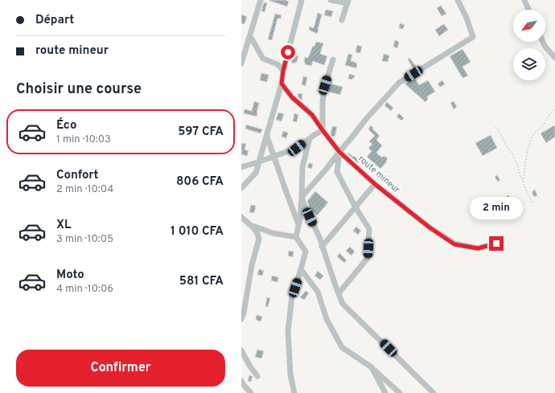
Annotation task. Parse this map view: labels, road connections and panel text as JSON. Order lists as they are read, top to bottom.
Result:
{
  "streets": {
    "street": ["route mineur"]
  },
  "north": "bottom left",
  "page": {
    "banner": ["Départ", "route mineur"],
    "heading": "Choisir une course",
    "list": [
      {
        "name": "Éco",
        "note": "1 min · 10:03",
        "value": "597 CFA"
      },
      {
        "name": "Confort",
        "note": "2 min · 10:04",
        "value": "806 CFA"
      },
      {
        "name": "XL",
        "note": "3 min · 10:05",
        "value": "1 010 CFA"
      },
      {
        "name": "Moto",
        "note": "4 min · 10:06",
        "value": "581 CFA"
      }
    ],
    "bubble": "2 min",
    "buttons": "Confirmer"
  }
}
